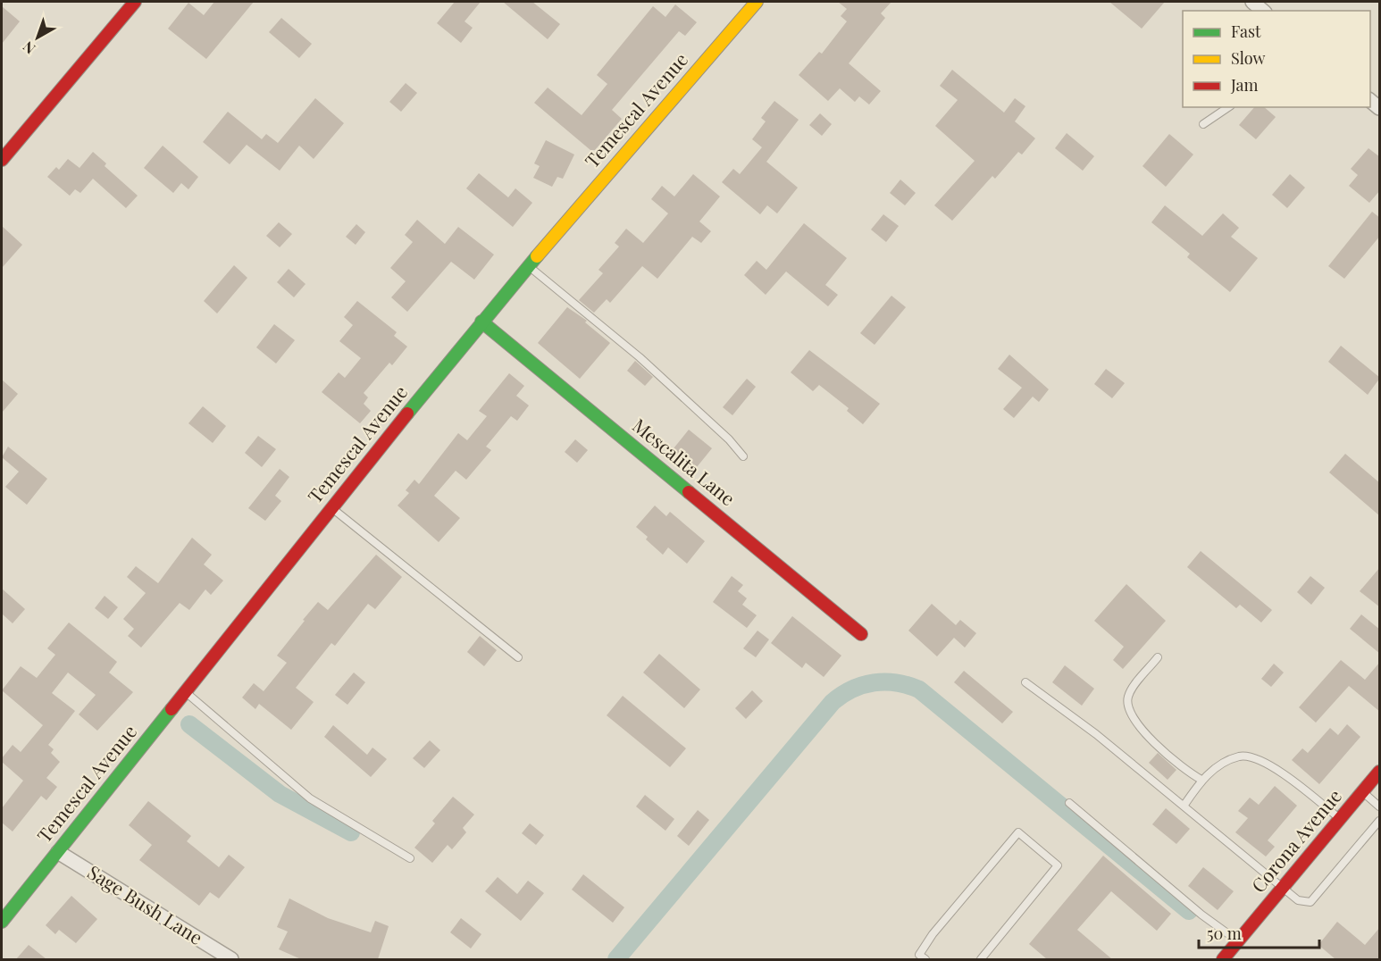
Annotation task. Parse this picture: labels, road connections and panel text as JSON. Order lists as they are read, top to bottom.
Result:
{
  "streets": {
    "street": [
      "Temescal Avenue",
      "Mescalita Lane",
      "Corona Avenue",
      "Sage Bush Lane"
    ]
  },
  "crossings": [
    ["Temescal Avenue", "Mescalita Lane"],
    ["Temescal Avenue", "Sage Bush Lane"]
  ],
  "legend": ["Fast", "Slow", "Jam"],
  "scale_bar": "50 m",
  "north": "bottom left"
}
